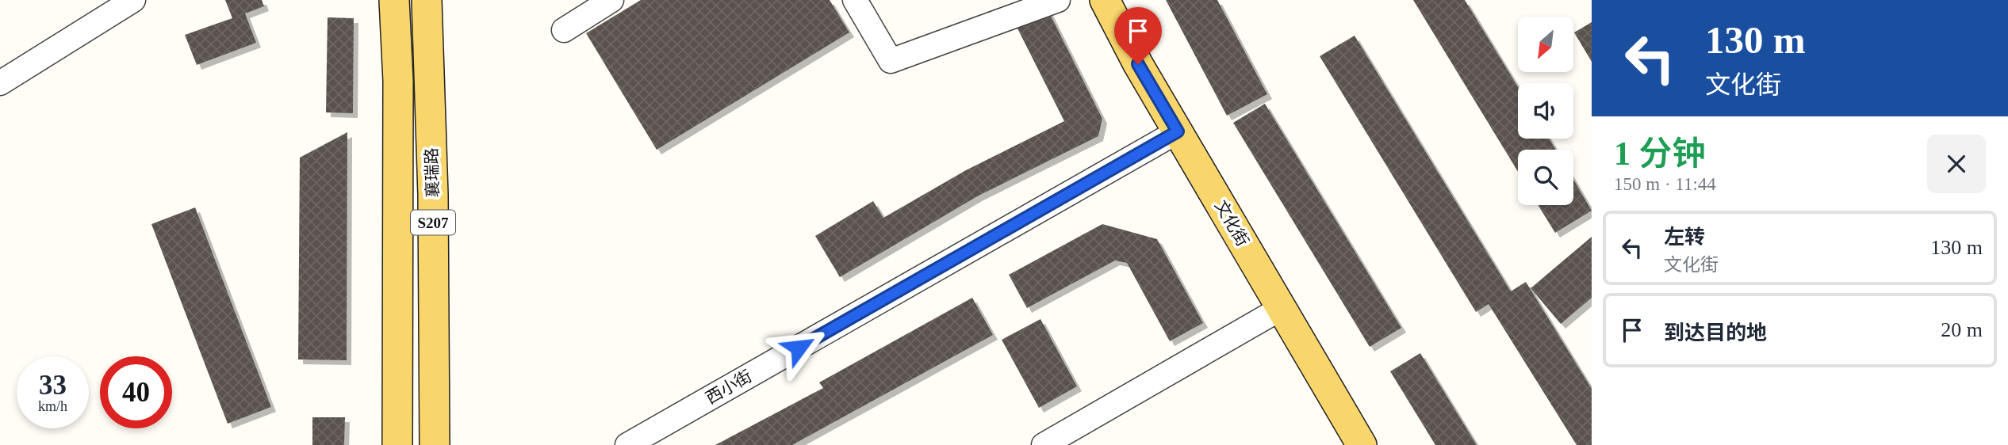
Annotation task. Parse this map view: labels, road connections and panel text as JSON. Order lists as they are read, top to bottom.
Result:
{
  "streets": {
    "main road": ["襄瑞路", "S207", "文化街"],
    "street": ["西小街"]
  },
  "crossings": [
    ["文化街", "西小街"]
  ],
  "north": "bottom left",
  "page": {
    "turn": ["130 m", "文化街"],
    "heading": ["1 分钟", "150 m · 11:44"],
    "list": [
      {
        "name": "左转",
        "note": "文化街",
        "value": "130 m"
      },
      {
        "name": "到达目的地",
        "value": "20 m"
      }
    ],
    "speed": "33 km/h",
    "limit": "40"
  }
}
